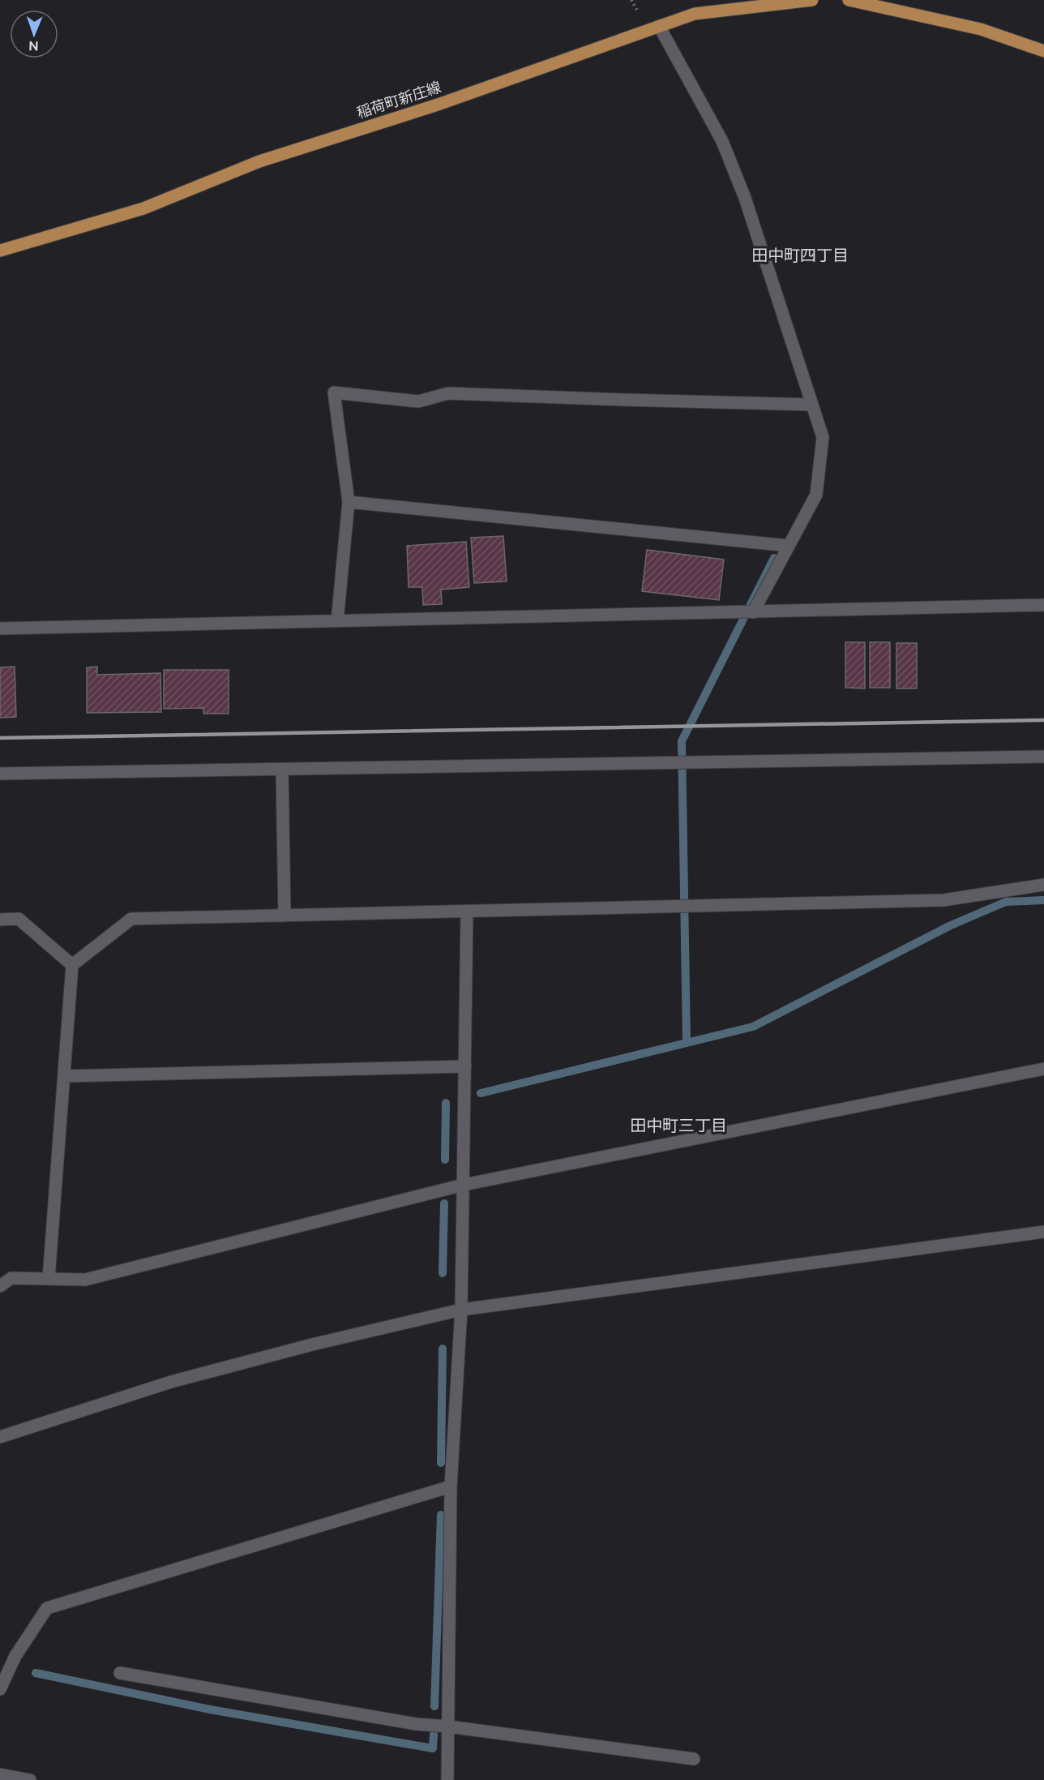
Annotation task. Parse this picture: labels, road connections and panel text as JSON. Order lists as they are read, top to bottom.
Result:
{
  "streets": {
    "main road": ["稲荷町新庄線"]
  },
  "districts": ["田中町四丁目", "田中町三丁目"],
  "north": "bottom"
}
